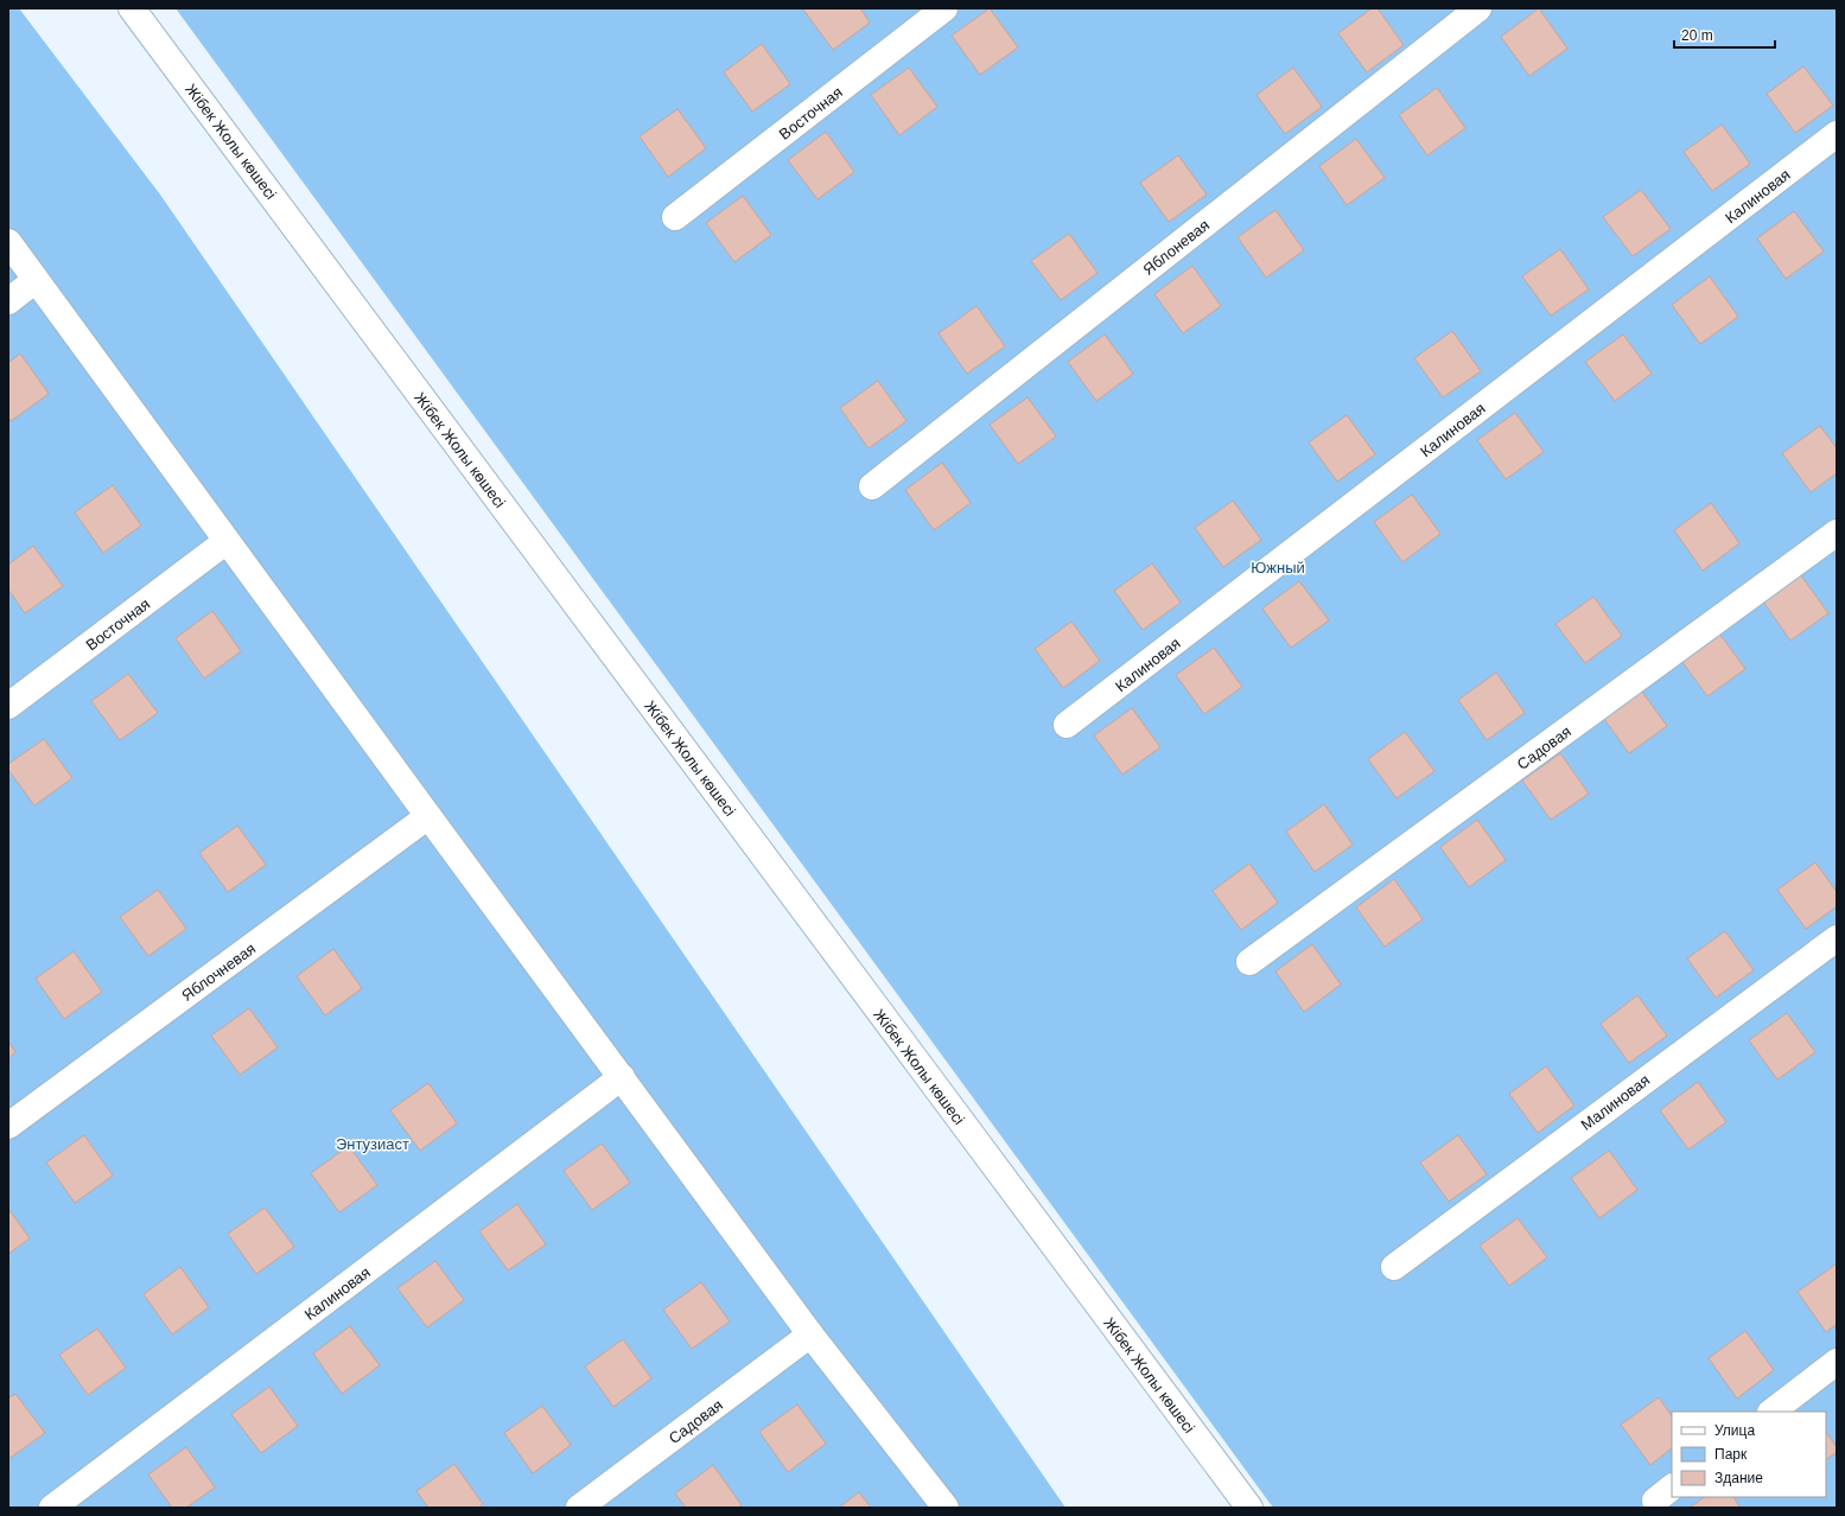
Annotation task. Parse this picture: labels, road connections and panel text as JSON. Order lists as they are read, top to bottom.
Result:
{
  "streets": {
    "main road": [
      "Восточная",
      "Жібек Жолы көшесі",
      "Калиновая",
      "Яблоневая",
      "Садовая",
      "Яблочневая",
      "Малиновая"
    ]
  },
  "parks": ["Южный", "Энтузиаст"],
  "legend": ["Улица", "Парк", "Здание"],
  "scale_bar": "20 m"
}
